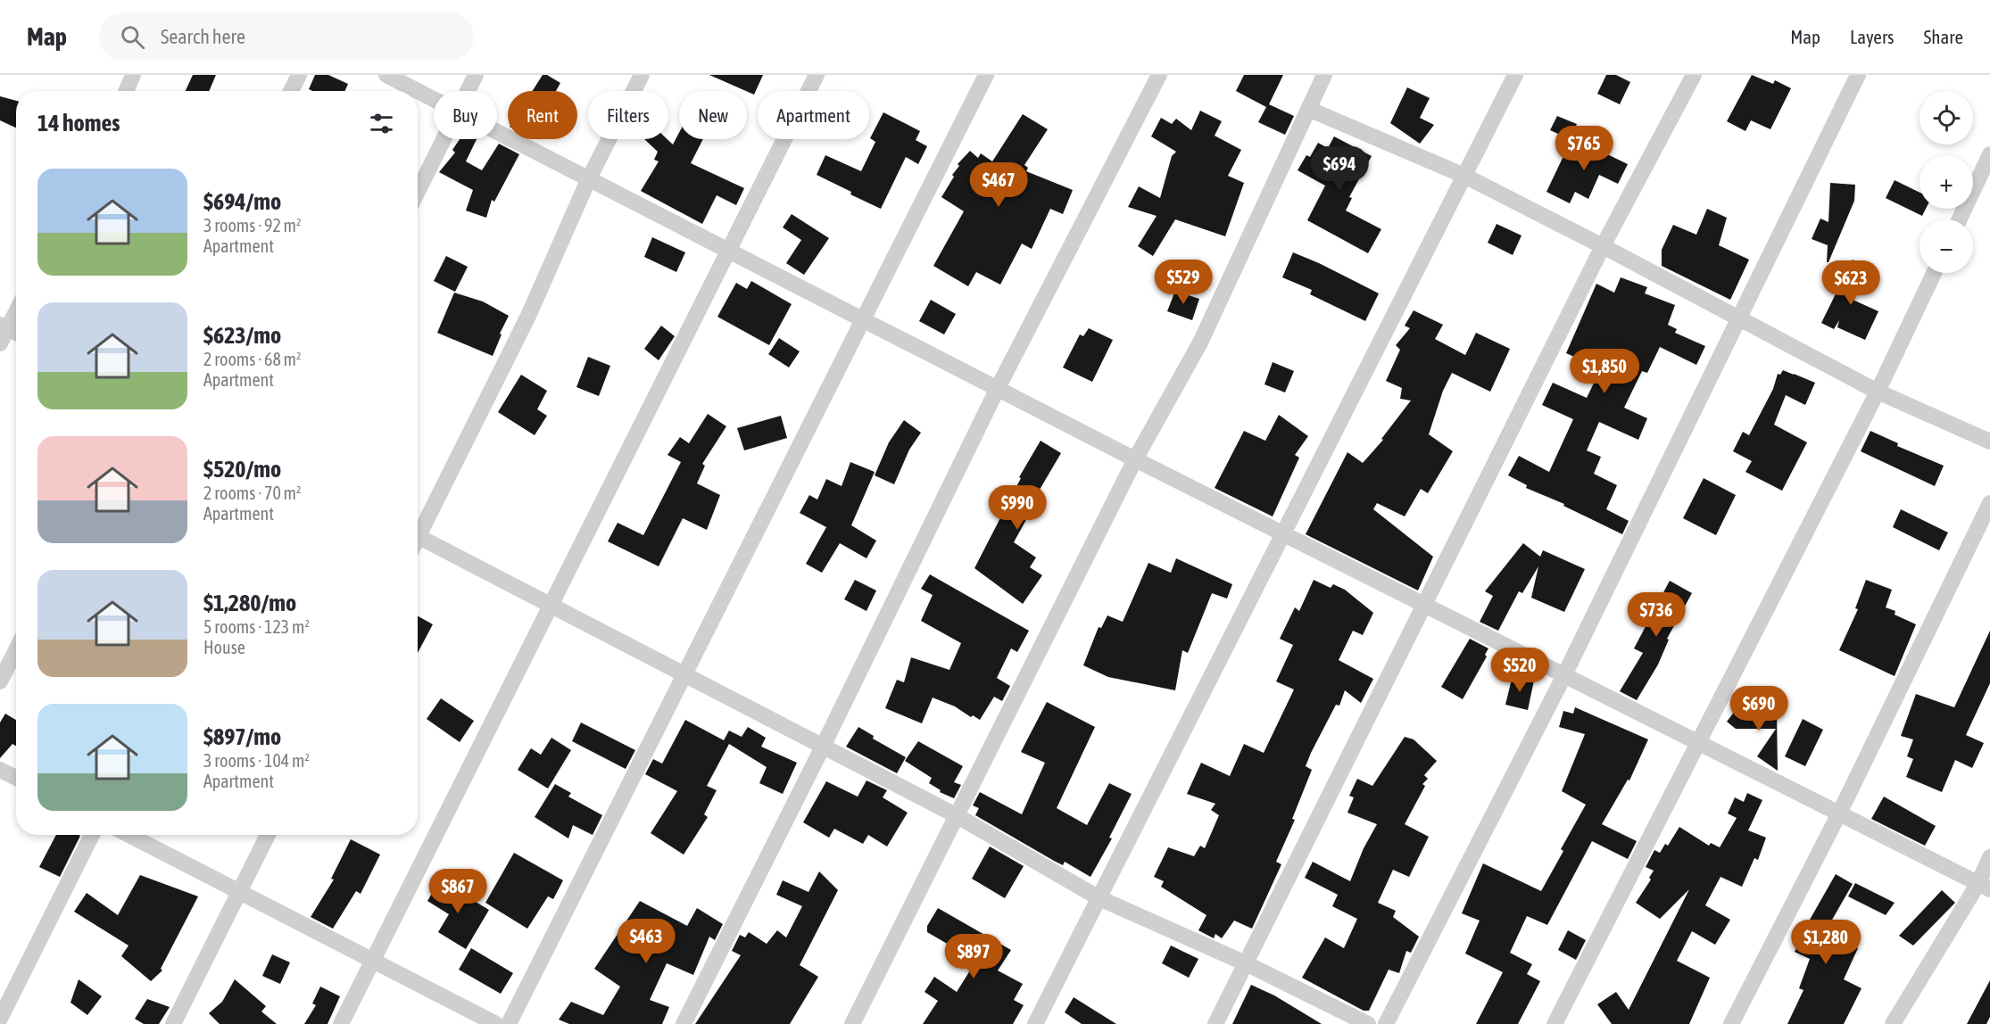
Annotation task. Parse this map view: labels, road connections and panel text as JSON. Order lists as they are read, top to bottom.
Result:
{
  "page": {
    "header": "Map",
    "search": "Search here",
    "nav": ["Map", "Layers", "Share"],
    "map_buttons": ["+", "−"],
    "chip": [
      "Buy",
      "Rent",
      "Filters",
      "New",
      "Apartment"
    ],
    "heading": "14 homes",
    "price": [
      "$765",
      "$694",
      "$467",
      "$529",
      "$623",
      "$1,850",
      "$990",
      "$736",
      "$520",
      "$690",
      "$867",
      "$463",
      "$1,280",
      "$897"
    ],
    "list": [
      {
        "name": "$694/mo",
        "note": "3 rooms · 92 m² · Apartment"
      },
      {
        "name": "$623/mo",
        "note": "2 rooms · 68 m² · Apartment"
      },
      {
        "name": "$520/mo",
        "note": "2 rooms · 70 m² · Apartment"
      },
      {
        "name": "$1,280/mo",
        "note": "5 rooms · 123 m² · House"
      },
      {
        "name": "$897/mo",
        "note": "3 rooms · 104 m² · Apartment"
      }
    ]
  }
}
